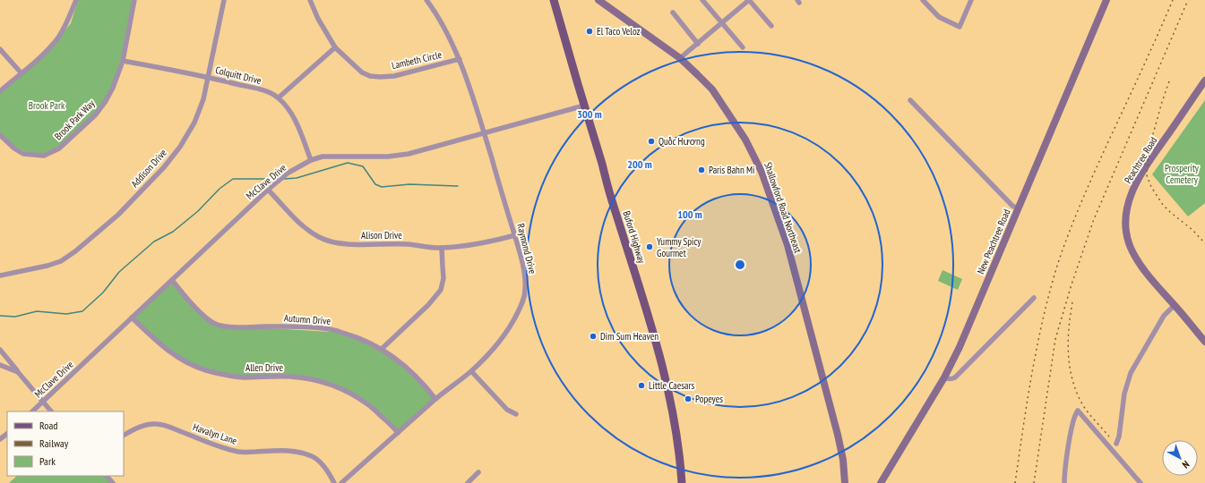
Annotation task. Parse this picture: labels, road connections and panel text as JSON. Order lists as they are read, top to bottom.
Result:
{
  "streets": {
    "main road": ["Buford Highway"],
    "street": [
      "Lambeth Circle",
      "Colquitt Drive",
      "Brook Park Way",
      "Peachtree Road",
      "Addison Drive",
      "McClave Drive",
      "Shallowford Road Northeast",
      "Alison Drive",
      "New Peachtree Road",
      "Raymond Drive",
      "Autumn Drive",
      "Allen Drive",
      "Havalyn Lane"
    ]
  },
  "crossings": [
    ["Lambeth Circle", "Raymond Drive"],
    ["Colquitt Drive", "Brook Park Way"],
    ["Colquitt Drive", "Addison Drive"],
    ["Colquitt Drive", "McClave Drive"],
    ["McClave Drive", "Alison Drive"],
    ["McClave Drive", "Buford Highway"],
    ["McClave Drive", "Raymond Drive"],
    ["McClave Drive", "Autumn Drive"],
    ["McClave Drive", "Allen Drive"],
    ["Alison Drive", "Raymond Drive"],
    ["Raymond Drive", "Autumn Drive"],
    ["Raymond Drive", "Allen Drive"]
  ],
  "parks": ["Brook Park", "Prosperity Cemetery"],
  "places": [
    "El Taco Veloz",
    "Quốc Hương",
    "Paris Bahn Mi",
    "Yummy Spicy Gourmet",
    "Dim Sum Heaven",
    "Little Caesars",
    "Popeyes"
  ],
  "legend": ["Road", "Railway", "Park"],
  "north": "bottom right",
  "rings": ["300 m", "200 m", "100 m"]
}
